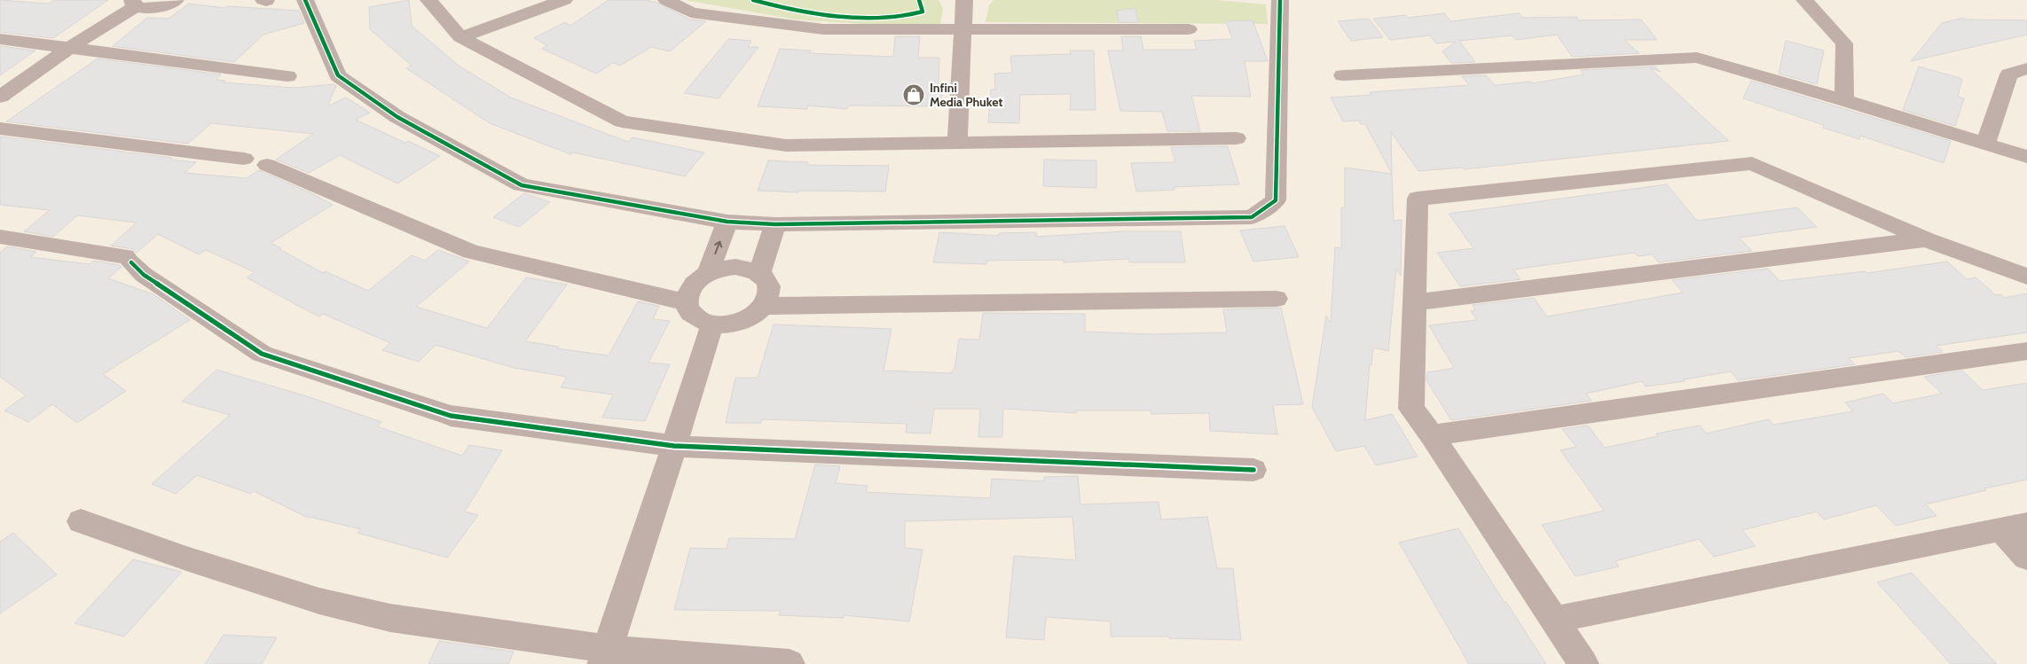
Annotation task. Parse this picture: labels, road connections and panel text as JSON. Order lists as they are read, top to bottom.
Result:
{
  "places": {
    "shop": ["Infini Media Phuket"]
  }
}
